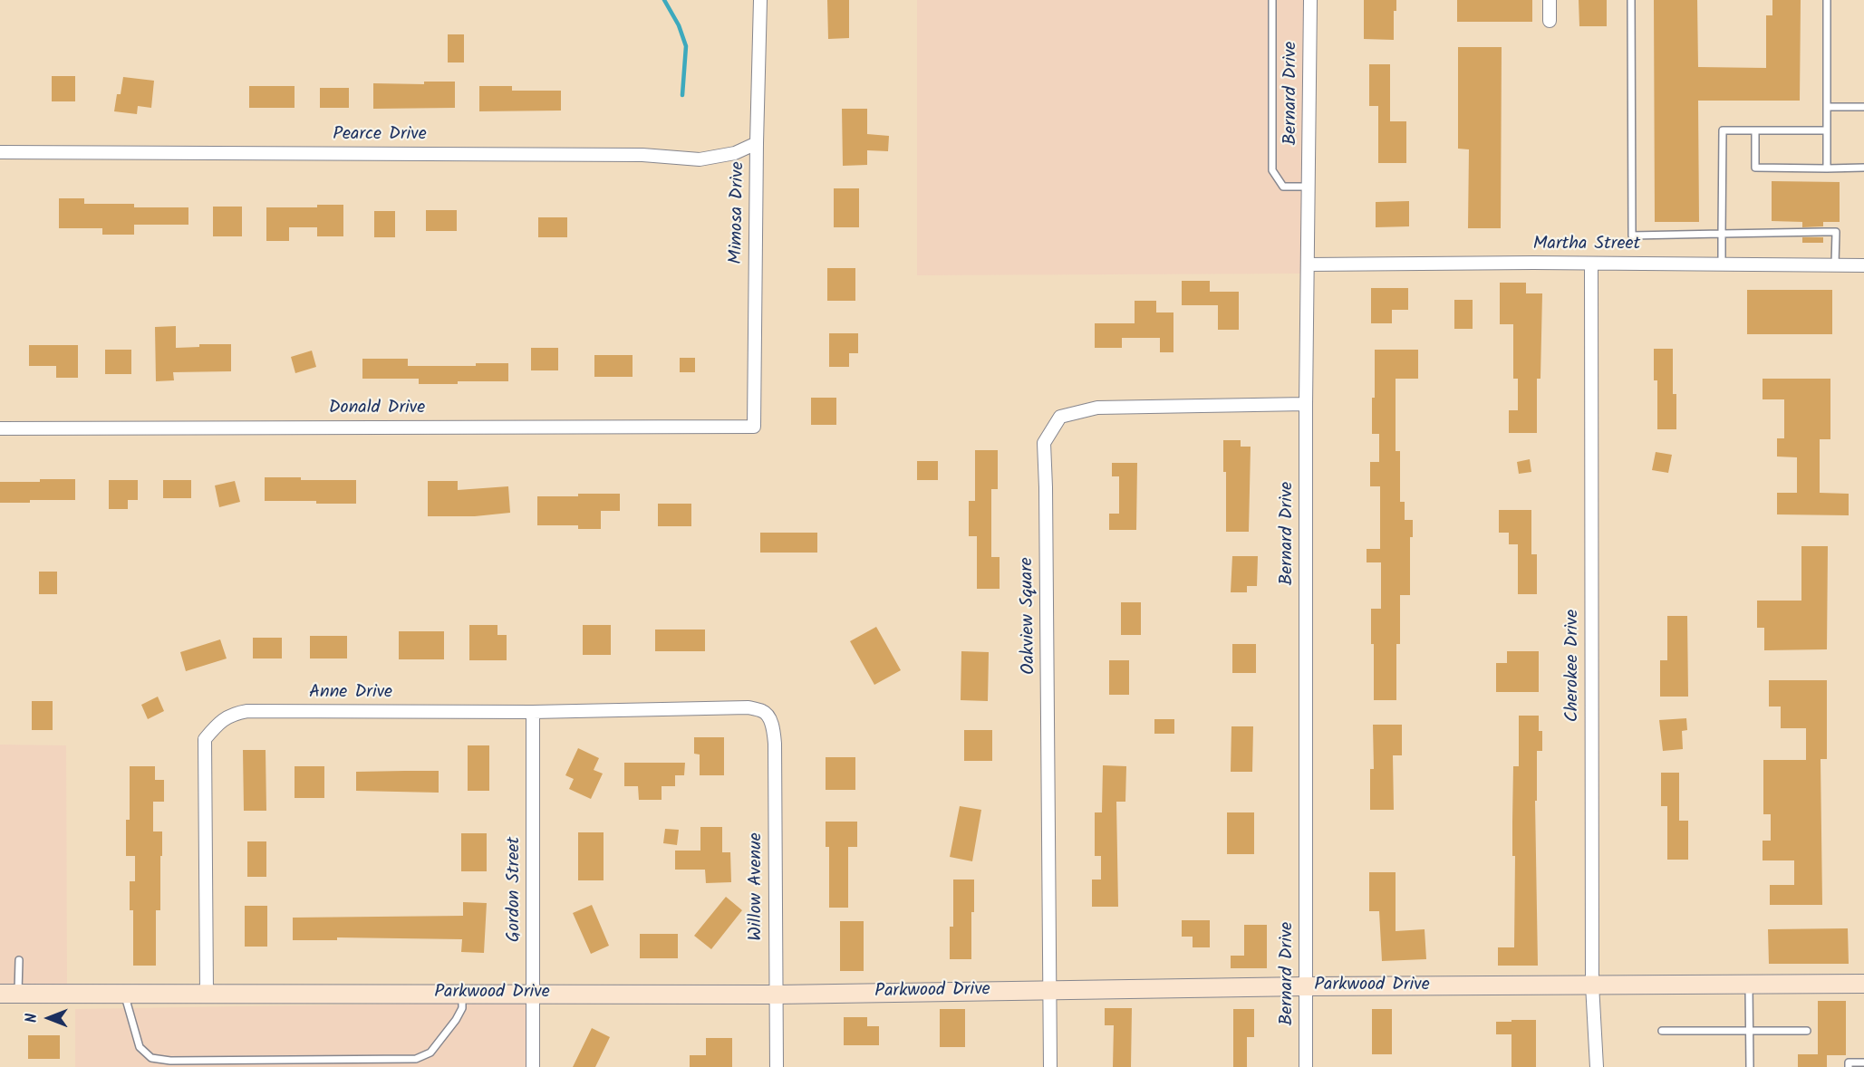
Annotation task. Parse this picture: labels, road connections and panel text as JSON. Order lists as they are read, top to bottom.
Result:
{
  "streets": {
    "street": [
      "Bernard Drive",
      "Pearce Drive",
      "Mimosa Drive",
      "Martha Street",
      "Donald Drive",
      "Oakview Square",
      "Cherokee Drive",
      "Anne Drive",
      "Willow Avenue",
      "Gordon Street",
      "Parkwood Drive"
    ]
  },
  "crossings": [
    ["Bernard Drive", "Martha Street"],
    ["Bernard Drive", "Oakview Square"],
    ["Bernard Drive", "Parkwood Drive"],
    ["Pearce Drive", "Mimosa Drive"],
    ["Mimosa Drive", "Donald Drive"],
    ["Martha Street", "Cherokee Drive"],
    ["Oakview Square", "Parkwood Drive"],
    ["Cherokee Drive", "Parkwood Drive"],
    ["Anne Drive", "Willow Avenue"],
    ["Anne Drive", "Gordon Street"],
    ["Anne Drive", "Parkwood Drive"],
    ["Willow Avenue", "Parkwood Drive"],
    ["Gordon Street", "Parkwood Drive"]
  ],
  "north": "left"
}
